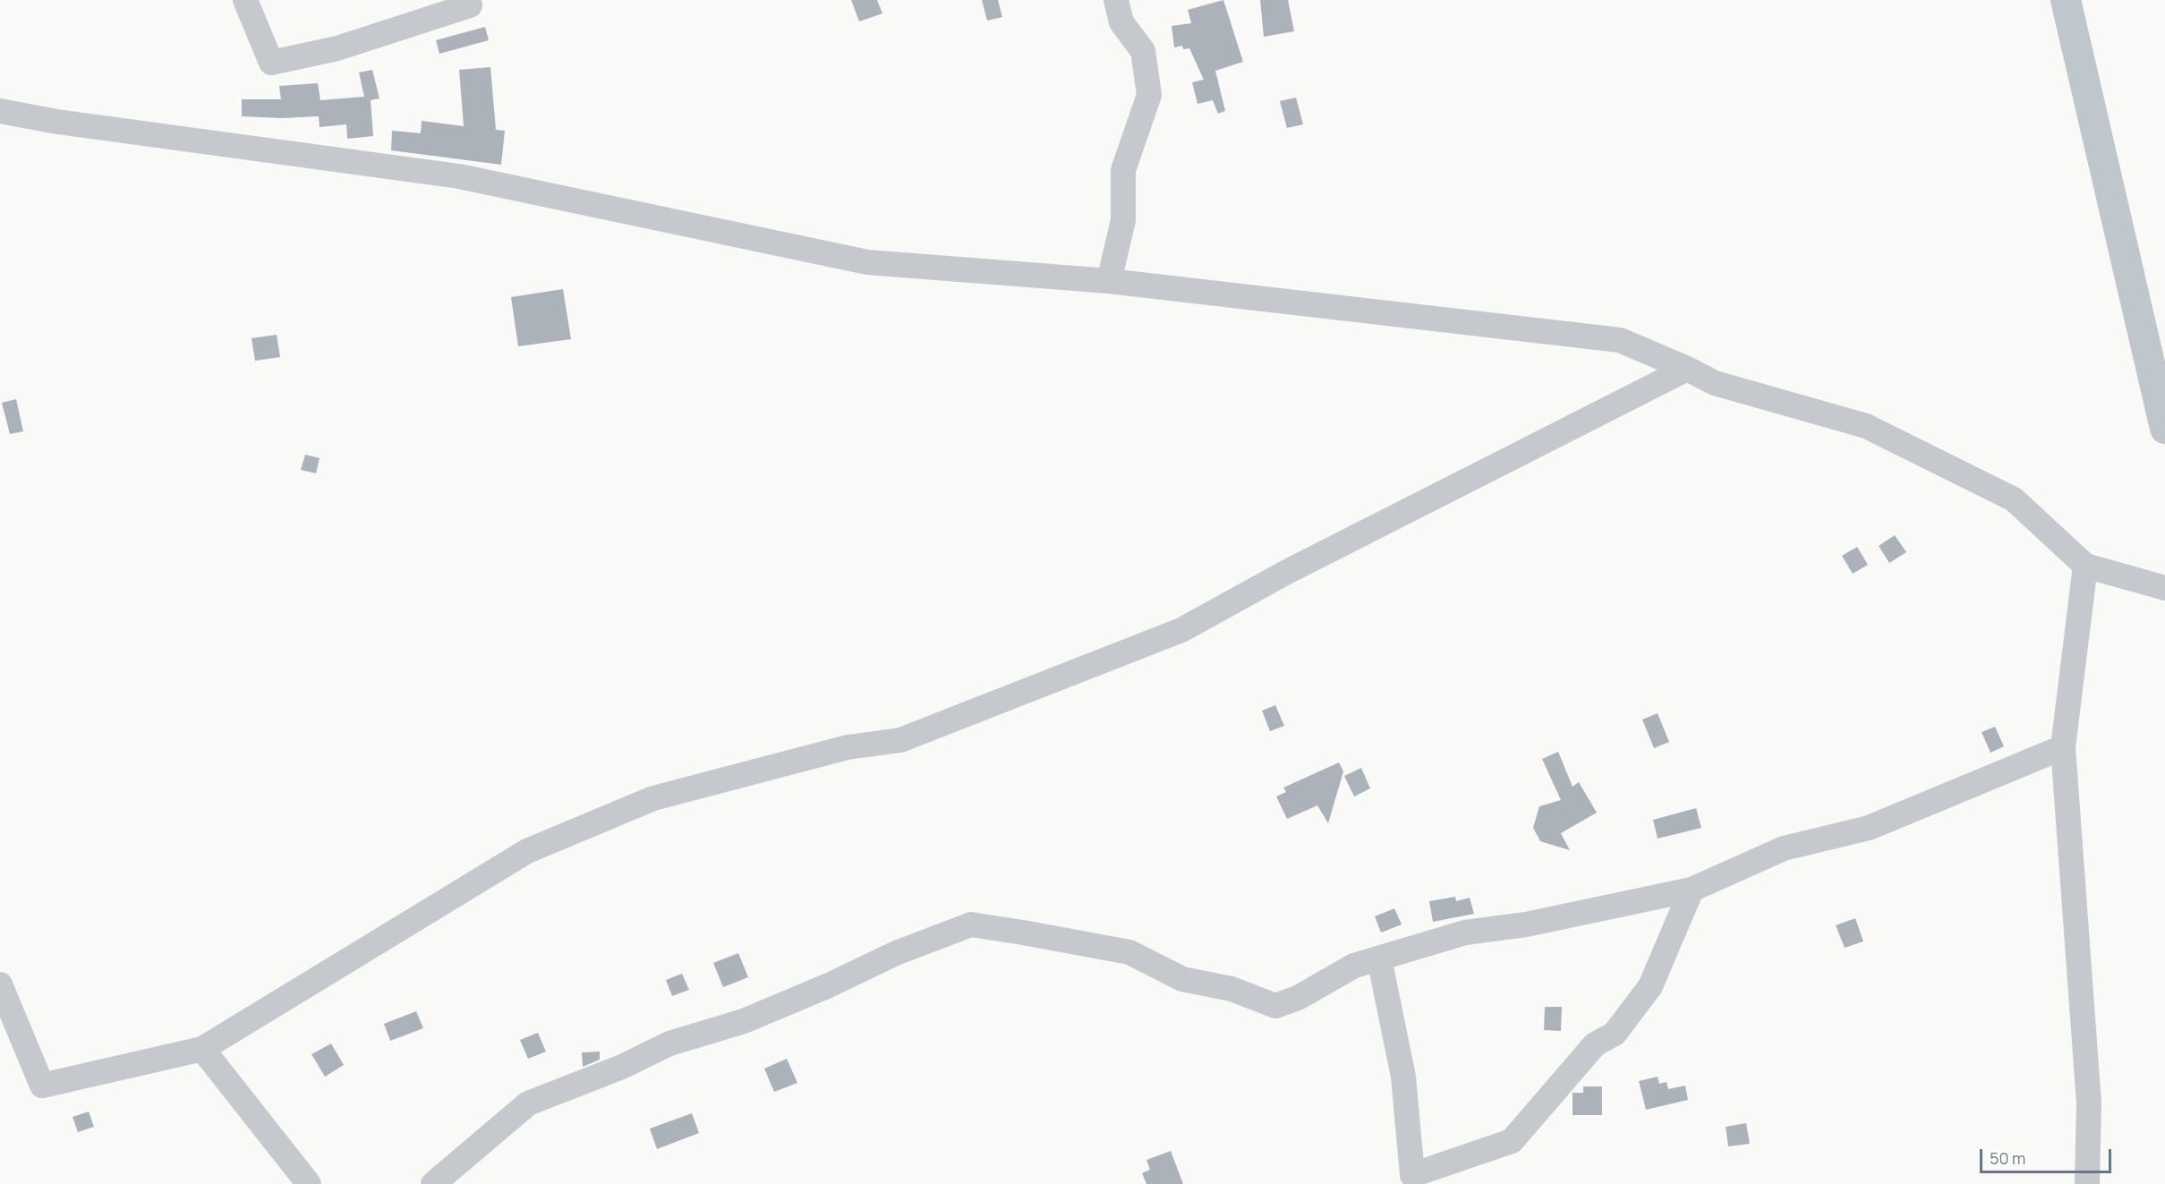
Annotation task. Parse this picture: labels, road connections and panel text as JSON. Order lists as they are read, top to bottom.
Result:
{
  "scale_bar": "50 m"
}
